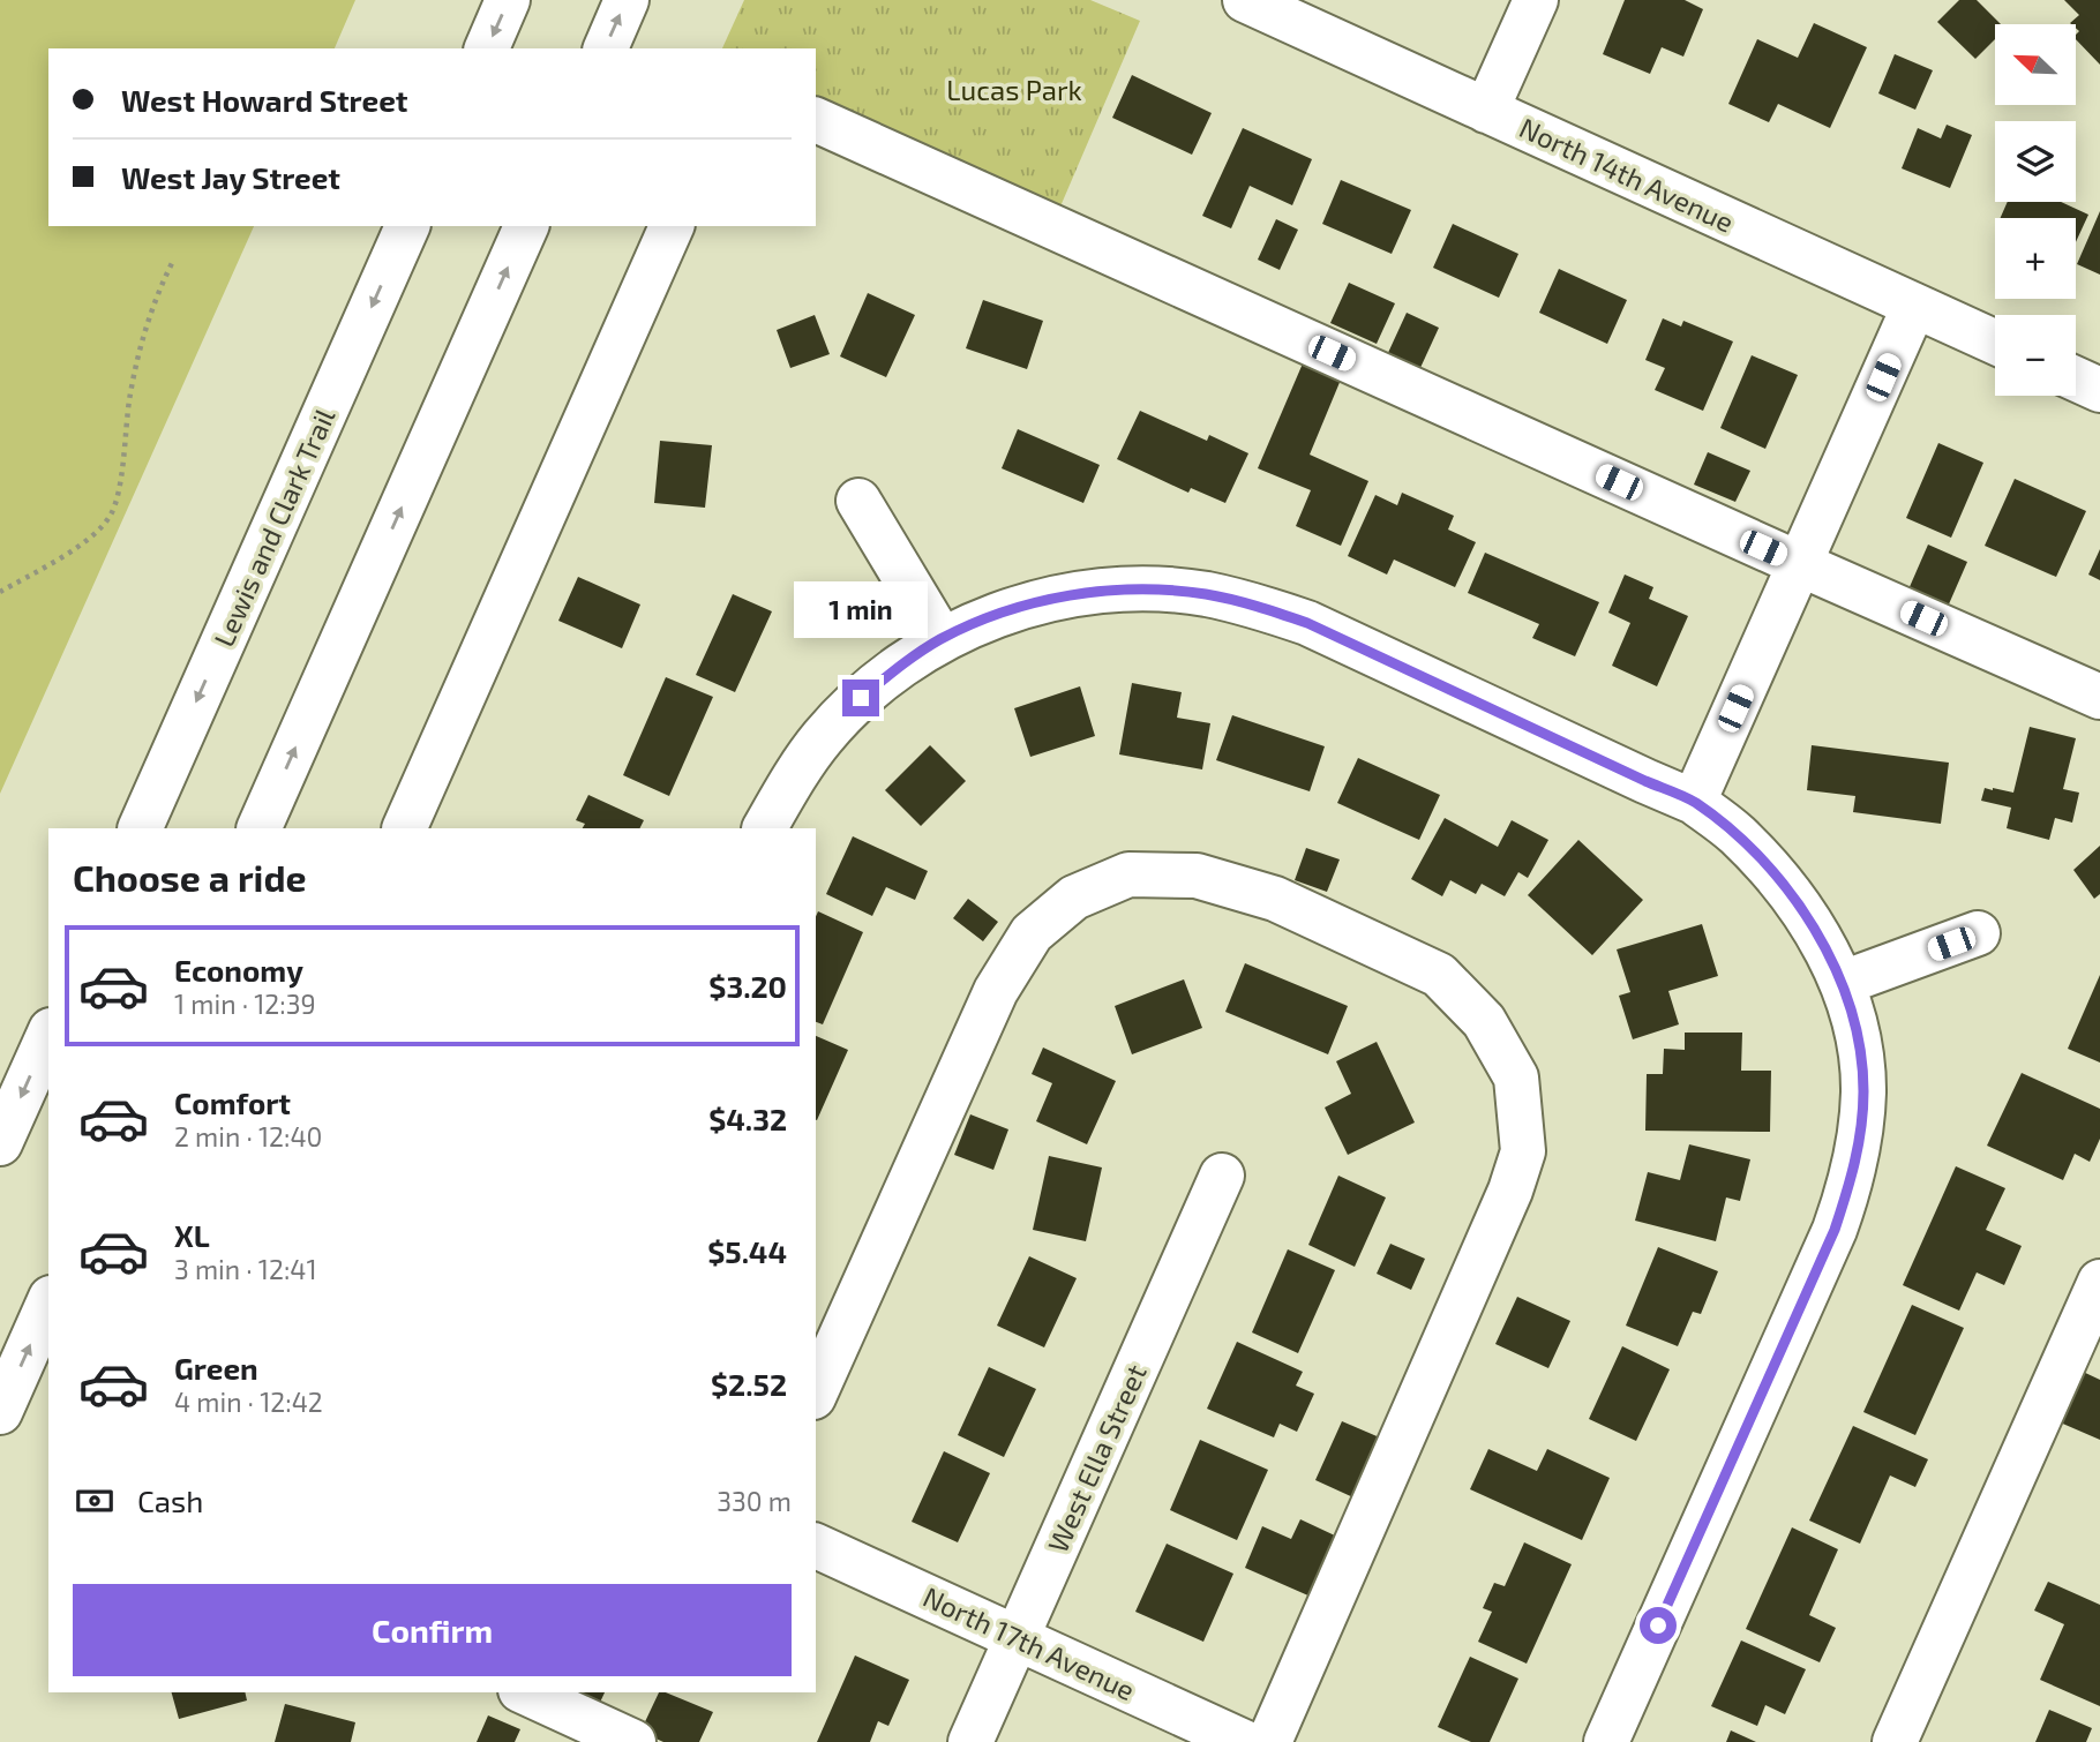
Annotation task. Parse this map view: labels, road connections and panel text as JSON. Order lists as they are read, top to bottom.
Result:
{
  "streets": {
    "main road": [
      "North 14th Avenue",
      "Lewis and Clark Trail",
      "West Ella Street",
      "North 17th Avenue"
    ]
  },
  "crossings": [
    ["West Ella Street", "North 17th Avenue"]
  ],
  "parks": ["Lucas Park"],
  "north": "top left",
  "page": {
    "map_buttons": ["+", "−"],
    "banner": ["West Howard Street", "West Jay Street"],
    "bubble": "1 min",
    "heading": "Choose a ride",
    "list": [
      {
        "name": "Economy",
        "note": "1 min · 12:39",
        "value": "$3.20"
      },
      {
        "name": "Comfort",
        "note": "2 min · 12:40",
        "value": "$4.32"
      },
      {
        "name": "XL",
        "note": "3 min · 12:41",
        "value": "$5.44"
      },
      {
        "name": "Green",
        "note": "4 min · 12:42",
        "value": "$2.52"
      }
    ],
    "pay": ["Cash", "330 m"],
    "buttons": "Confirm"
  }
}
